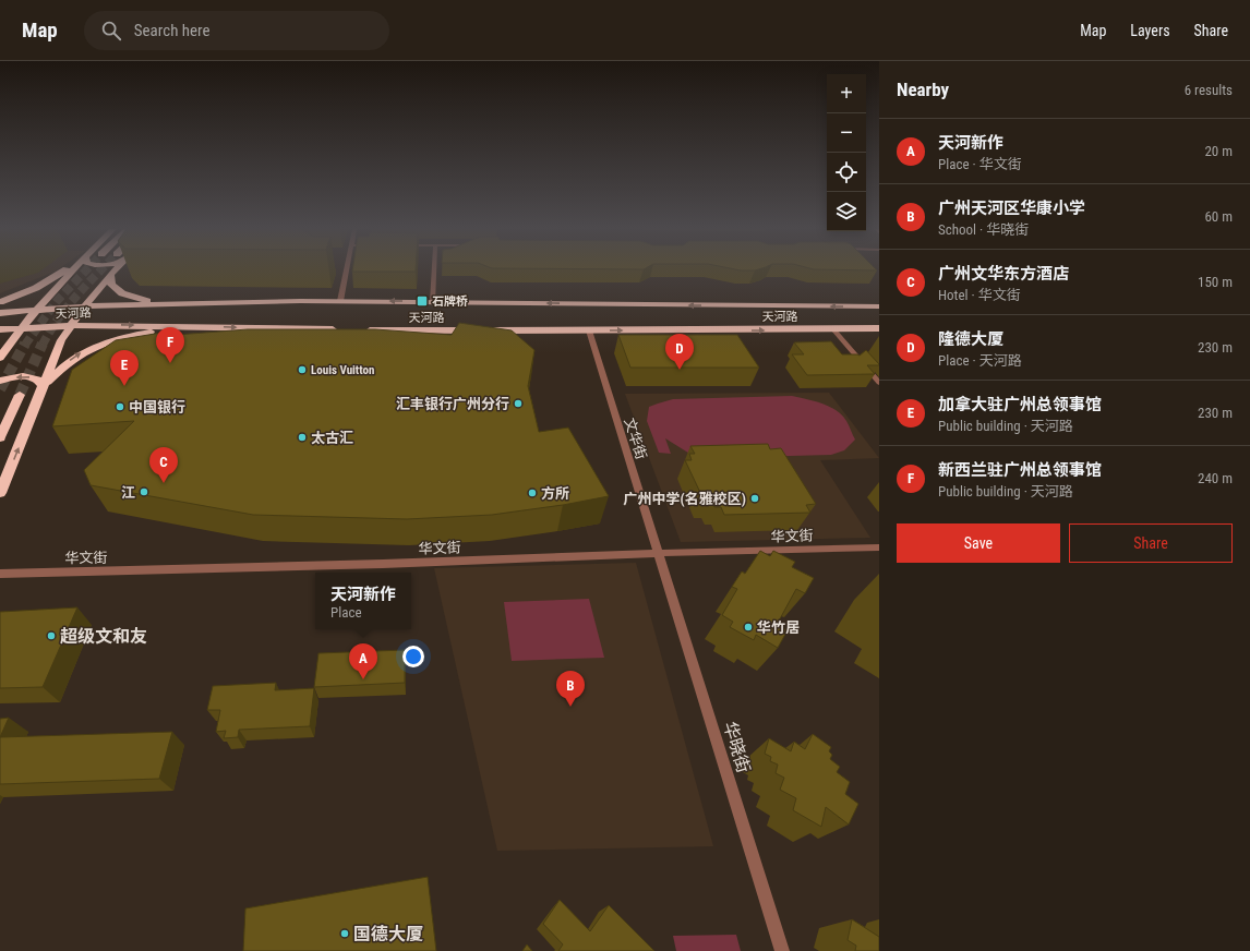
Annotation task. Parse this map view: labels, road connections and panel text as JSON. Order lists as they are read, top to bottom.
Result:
{
  "streets": {
    "highway": ["天河路"],
    "street": ["文华街", "华文街", "华晓街"]
  },
  "crossings": [
    ["天河路", "文华街"],
    ["文华街", "华文街"],
    ["文华街", "华晓街"],
    ["华文街", "华晓街"]
  ],
  "places": {
    "transit": ["石牌桥"],
    "other": [
      "Louis Vuitton",
      "汇丰银行广州分行",
      "中国银行",
      "太古汇",
      "江",
      "方所",
      "广州中学(名雅校区)",
      "华竹居",
      "超级文和友",
      "国德大厦"
    ]
  },
  "page": {
    "header": "Map",
    "search": "Search here",
    "nav": ["Map", "Layers", "Share"],
    "heading": ["Nearby", "6 results"],
    "map_buttons": ["+", "−"],
    "list": [
      {
        "mark": "A",
        "name": "天河新作",
        "note": "Place · 华文街",
        "value": "20 m"
      },
      {
        "mark": "B",
        "name": "广州天河区华康小学",
        "note": "School · 华晓街",
        "value": "60 m"
      },
      {
        "mark": "C",
        "name": "广州文华东方酒店",
        "note": "Hotel · 华文街",
        "value": "150 m"
      },
      {
        "mark": "D",
        "name": "隆德大厦",
        "note": "Place · 天河路",
        "value": "230 m"
      },
      {
        "mark": "E",
        "name": "加拿大驻广州总领事馆",
        "note": "Public building · 天河路",
        "value": "230 m"
      },
      {
        "mark": "F",
        "name": "新西兰驻广州总领事馆",
        "note": "Public building · 天河路",
        "value": "240 m"
      }
    ],
    "pins": [
      "F",
      "D",
      "E",
      "C",
      "A",
      "B"
    ],
    "buttons": ["Save", "Share"],
    "popup": ["天河新作", "Place"]
  }
}
